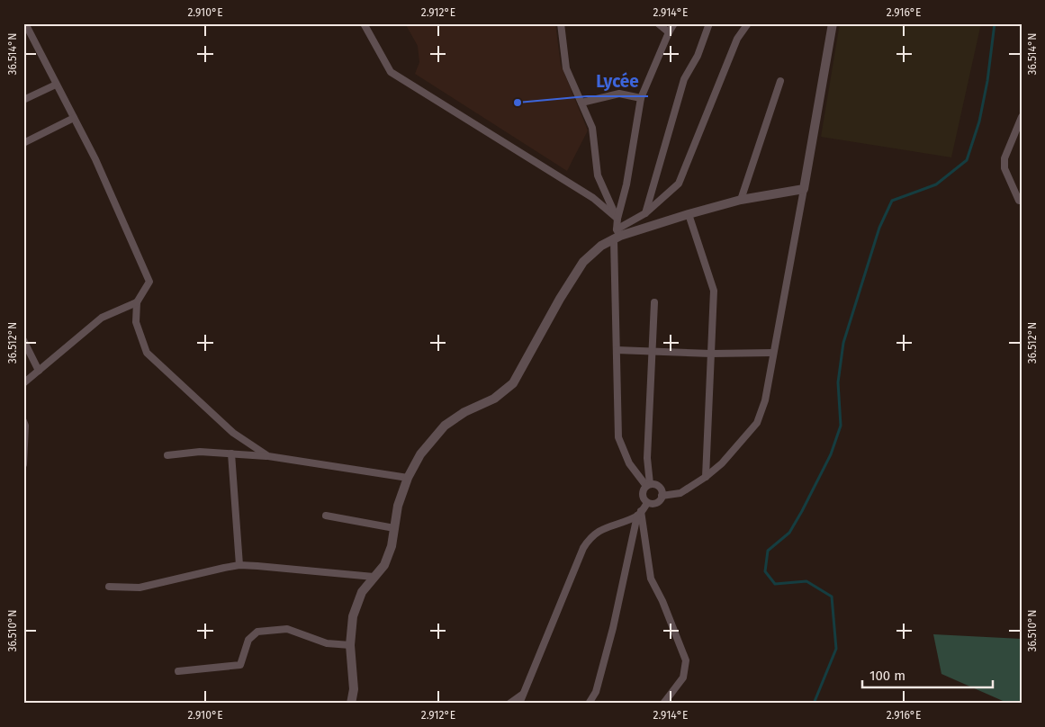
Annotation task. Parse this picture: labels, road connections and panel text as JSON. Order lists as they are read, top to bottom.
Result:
{
  "places": ["Lycée"],
  "scale_bar": "100 m",
  "coordinates": [
    "2.910°E",
    "2.912°E",
    "2.914°E",
    "2.916°E",
    "36.514°N",
    "36.512°N",
    "36.510°N"
  ]
}
